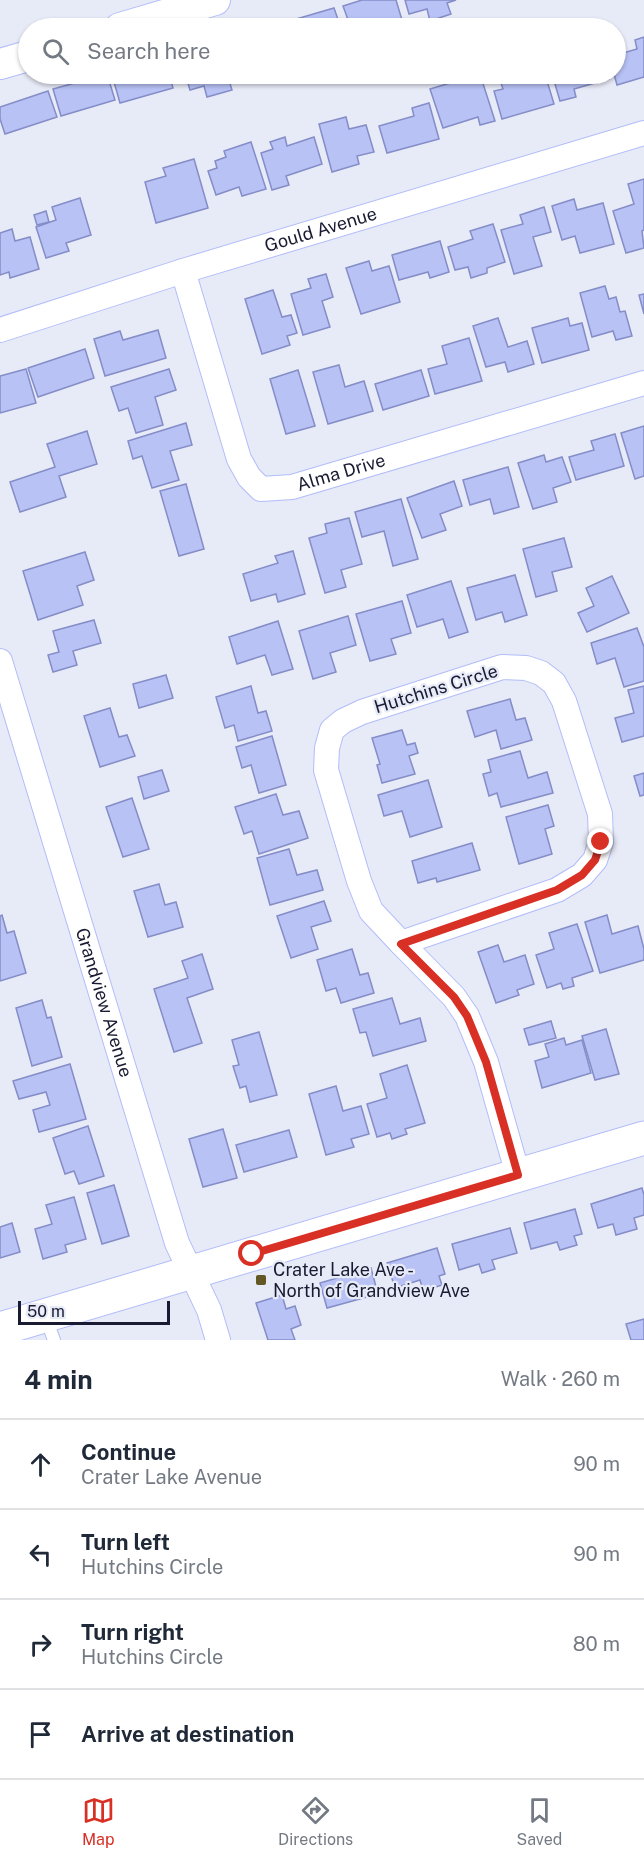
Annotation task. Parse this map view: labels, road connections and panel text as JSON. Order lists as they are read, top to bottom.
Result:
{
  "streets": {
    "street": [
      "Gould Avenue",
      "Alma Drive",
      "Hutchins Circle",
      "Grandview Avenue"
    ]
  },
  "crossings": [
    ["Gould Avenue", "Alma Drive"]
  ],
  "places": {
    "transit": ["Crater Lake Ave - North of Grandview Ave"]
  },
  "scale_bar": "50 m",
  "page": {
    "search": "Search here",
    "scale": "50 m",
    "heading": ["4 min", "Walk · 260 m"],
    "list": [
      ["Continue", "Crater Lake Avenue", "90 m"],
      ["Turn left", "Hutchins Circle", "90 m"],
      ["Turn right", "Hutchins Circle", "80 m"],
      "Arrive at destination"
    ],
    "nav": ["Map", "Directions", "Saved"]
  }
}
